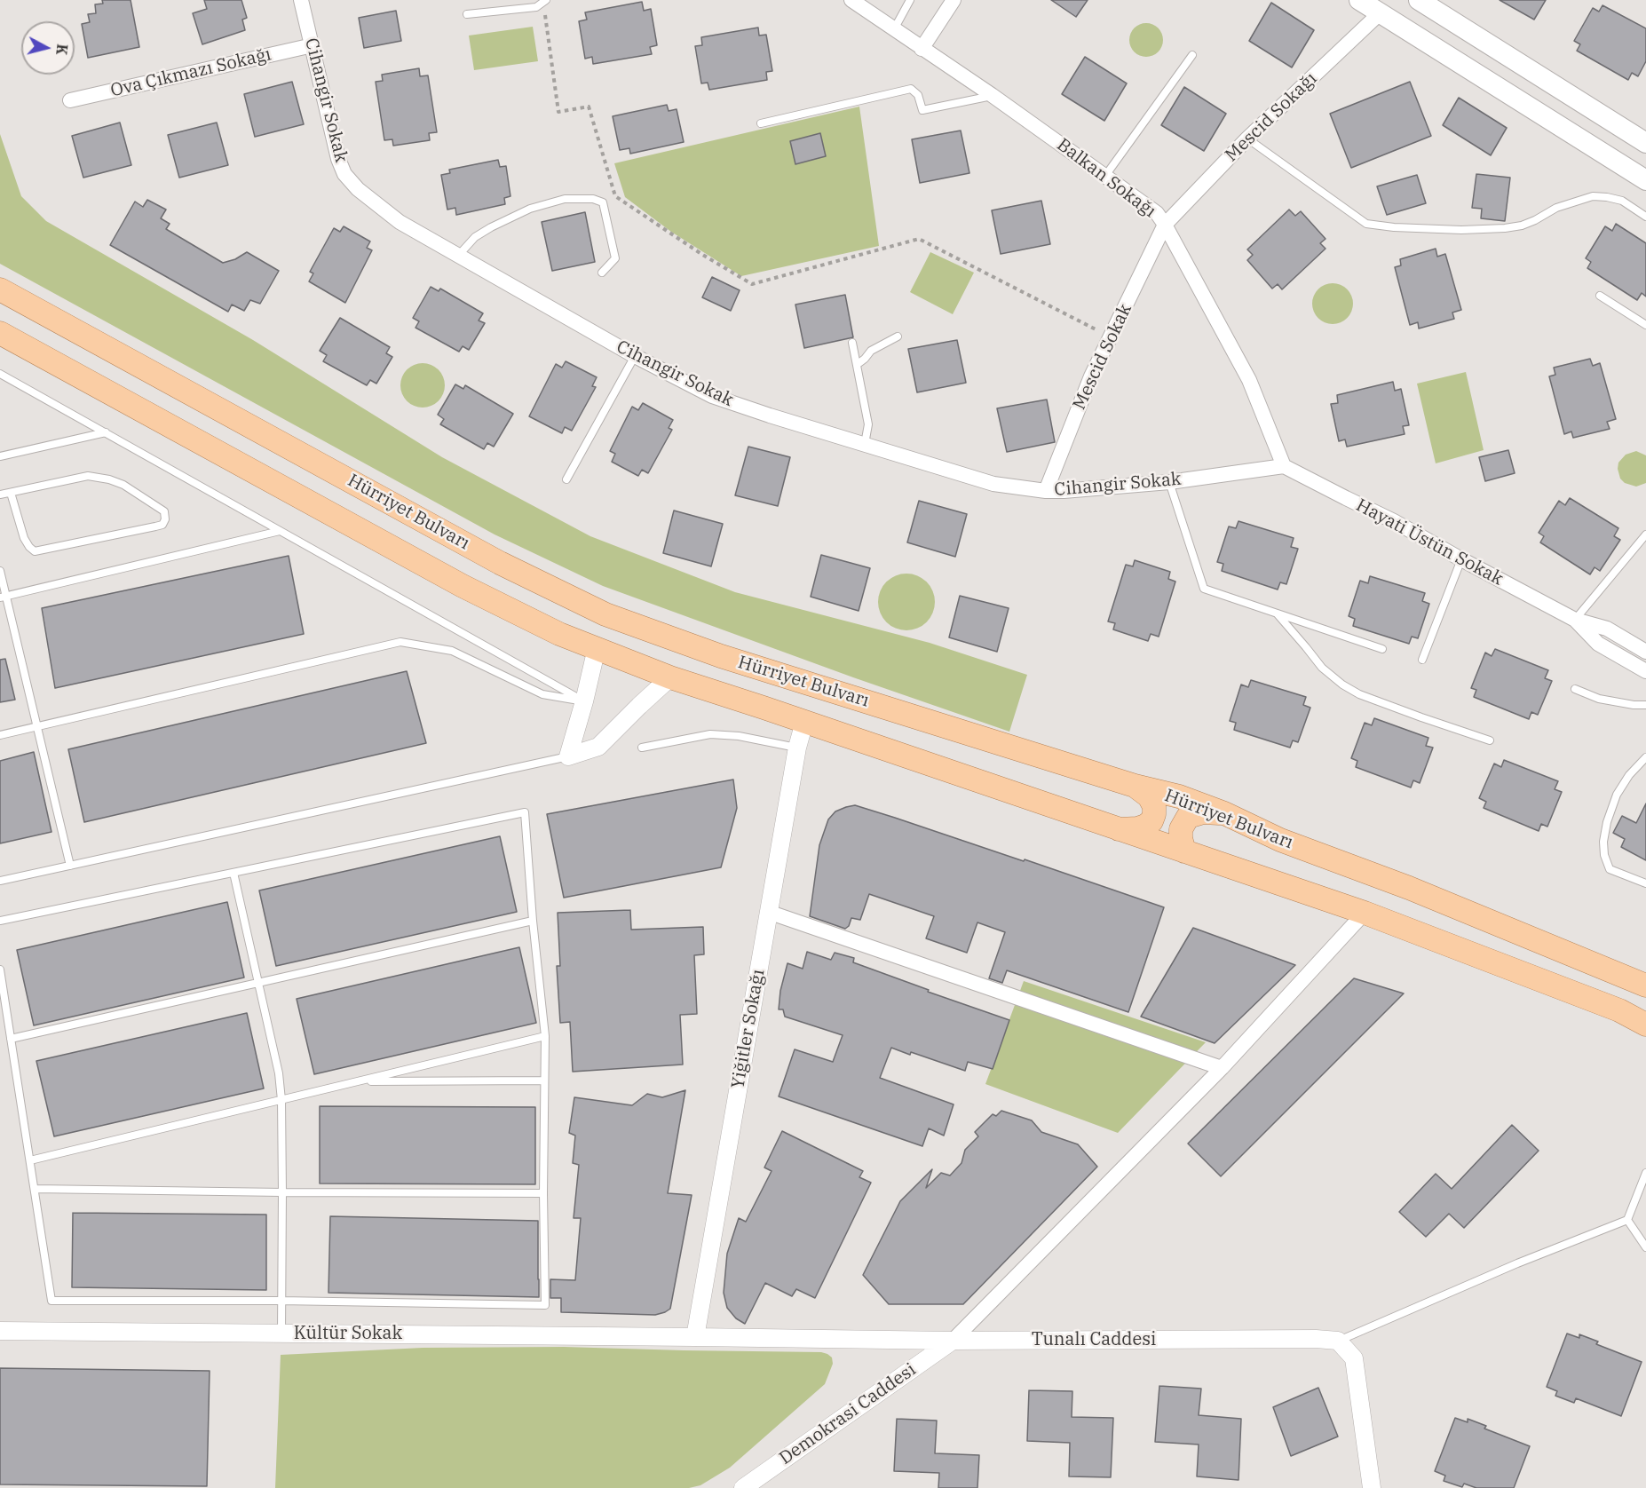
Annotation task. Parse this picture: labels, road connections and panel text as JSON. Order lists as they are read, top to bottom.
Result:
{
  "streets": {
    "main road": ["Hürriyet Bulvarı"],
    "street": [
      "Ova Çıkmazı Sokağı",
      "Cihangir Sokak",
      "Mescid Sokağı",
      "Balkan Sokağı",
      "Mescid Sokak",
      "Hayati Üstün Sokak",
      "Yiğitler Sokağı",
      "Kültür Sokak",
      "Tunalı Caddesi",
      "Demokrasi Caddesi"
    ]
  },
  "crossings": [
    ["Ova Çıkmazı Sokağı", "Cihangir Sokak"],
    ["Cihangir Sokak", "Balkan Sokağı"],
    ["Cihangir Sokak", "Mescid Sokak"],
    ["Cihangir Sokak", "Hayati Üstün Sokak"],
    ["Mescid Sokağı", "Balkan Sokağı"],
    ["Mescid Sokağı", "Mescid Sokak"],
    ["Balkan Sokağı", "Mescid Sokak"],
    ["Balkan Sokağı", "Hayati Üstün Sokak"],
    ["Hürriyet Bulvarı", "Yiğitler Sokağı"],
    ["Yiğitler Sokağı", "Kültür Sokak"],
    ["Yiğitler Sokağı", "Tunalı Caddesi"],
    ["Kültür Sokak", "Tunalı Caddesi"],
    ["Tunalı Caddesi", "Demokrasi Caddesi"]
  ],
  "north": "right"
}
